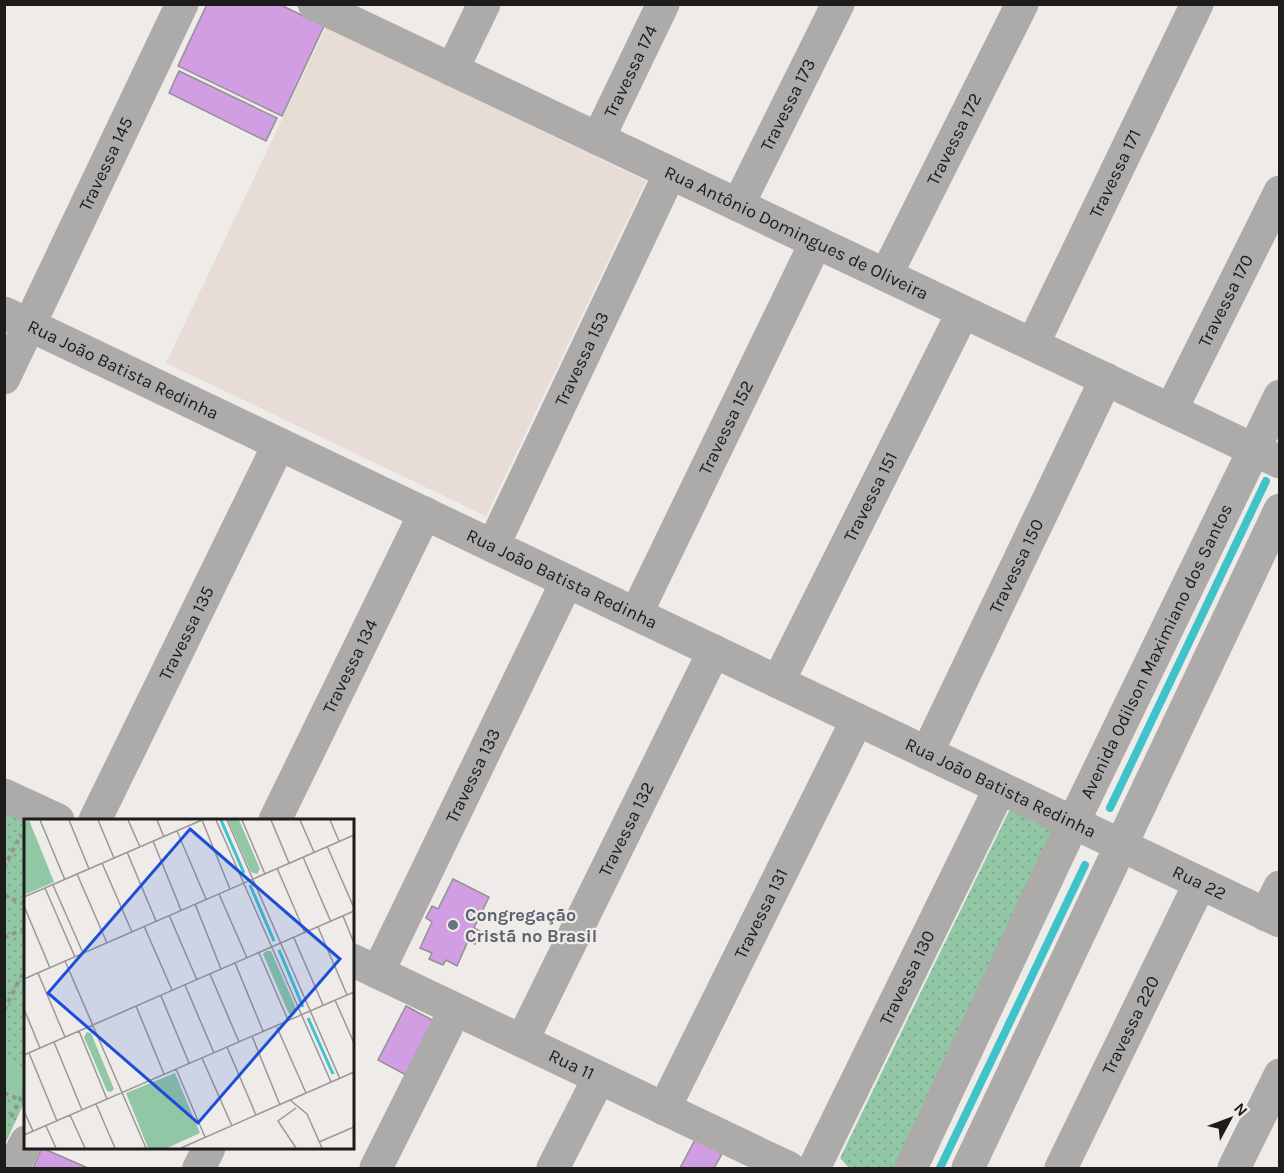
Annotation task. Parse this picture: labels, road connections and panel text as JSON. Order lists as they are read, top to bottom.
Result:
{
  "streets": {
    "street": [
      "Travessa 174",
      "Travessa 173",
      "Travessa 172",
      "Travessa 145",
      "Travessa 171",
      "Rua Antônio Domingues de Oliveira",
      "Travessa 170",
      "Travessa 153",
      "Rua João Batista Redinha",
      "Travessa 152",
      "Travessa 151",
      "Travessa 150",
      "Travessa 135",
      "Avenida Odilson Maximiano dos Santos",
      "Travessa 134",
      "Travessa 133",
      "Travessa 132",
      "Rua 22",
      "Travessa 131",
      "Travessa 130",
      "Travessa 220",
      "Rua 11"
    ]
  },
  "crossings": [
    ["Travessa 174", "Rua Antônio Domingues de Oliveira"],
    ["Travessa 173", "Rua Antônio Domingues de Oliveira"],
    ["Travessa 172", "Rua Antônio Domingues de Oliveira"],
    ["Travessa 145", "Rua João Batista Redinha"],
    ["Travessa 171", "Rua Antônio Domingues de Oliveira"],
    ["Rua Antônio Domingues de Oliveira", "Travessa 170"],
    ["Rua Antônio Domingues de Oliveira", "Travessa 153"],
    ["Rua Antônio Domingues de Oliveira", "Travessa 152"],
    ["Rua Antônio Domingues de Oliveira", "Travessa 151"],
    ["Rua Antônio Domingues de Oliveira", "Travessa 150"],
    ["Rua Antônio Domingues de Oliveira", "Avenida Odilson Maximiano dos Santos"],
    ["Travessa 153", "Rua João Batista Redinha"],
    ["Rua João Batista Redinha", "Travessa 152"],
    ["Rua João Batista Redinha", "Travessa 151"],
    ["Rua João Batista Redinha", "Travessa 150"],
    ["Rua João Batista Redinha", "Travessa 135"],
    ["Rua João Batista Redinha", "Avenida Odilson Maximiano dos Santos"],
    ["Rua João Batista Redinha", "Travessa 134"],
    ["Rua João Batista Redinha", "Travessa 133"],
    ["Rua João Batista Redinha", "Travessa 132"],
    ["Rua João Batista Redinha", "Rua 22"],
    ["Rua João Batista Redinha", "Travessa 131"],
    ["Rua João Batista Redinha", "Travessa 130"],
    ["Travessa 133", "Rua 11"],
    ["Travessa 132", "Rua 11"],
    ["Rua 22", "Travessa 220"],
    ["Travessa 131", "Rua 11"]
  ],
  "places": ["Congregação Cristã no Brasil"],
  "north": "top right"
}
